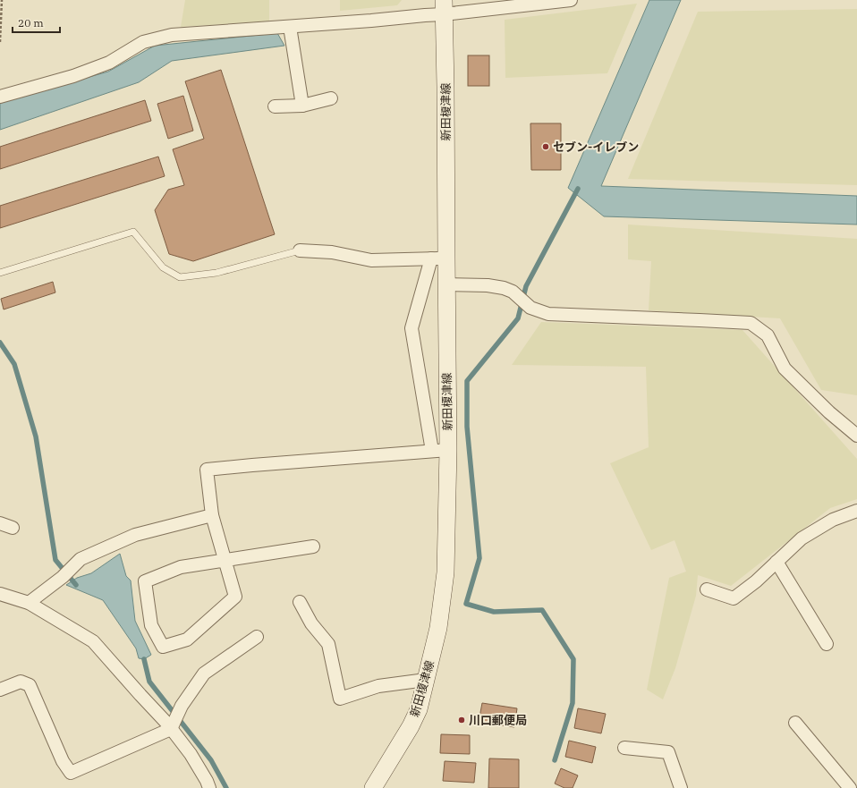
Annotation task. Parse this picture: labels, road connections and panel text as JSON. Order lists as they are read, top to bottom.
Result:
{
  "streets": {
    "main road": ["新田榎津線"]
  },
  "places": ["セブン-イレブン", "川口郵便局"],
  "scale_bar": "20 m"
}
